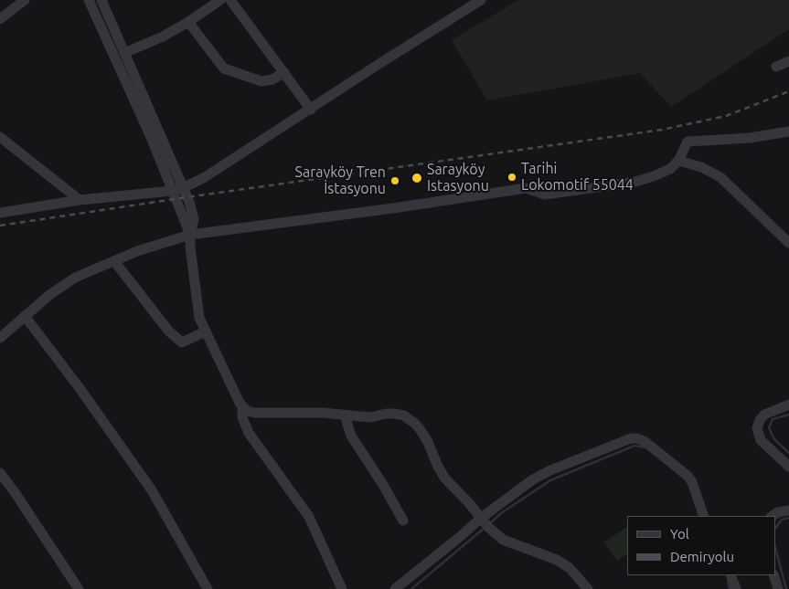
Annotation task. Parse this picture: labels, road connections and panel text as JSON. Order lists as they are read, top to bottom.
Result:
{
  "places": ["Tarihi Lokomotif 55044", "Sarayköy Istasyonu", "Sarayköy Tren İstasyonu"],
  "legend": ["Yol", "Demiryolu"]
}
